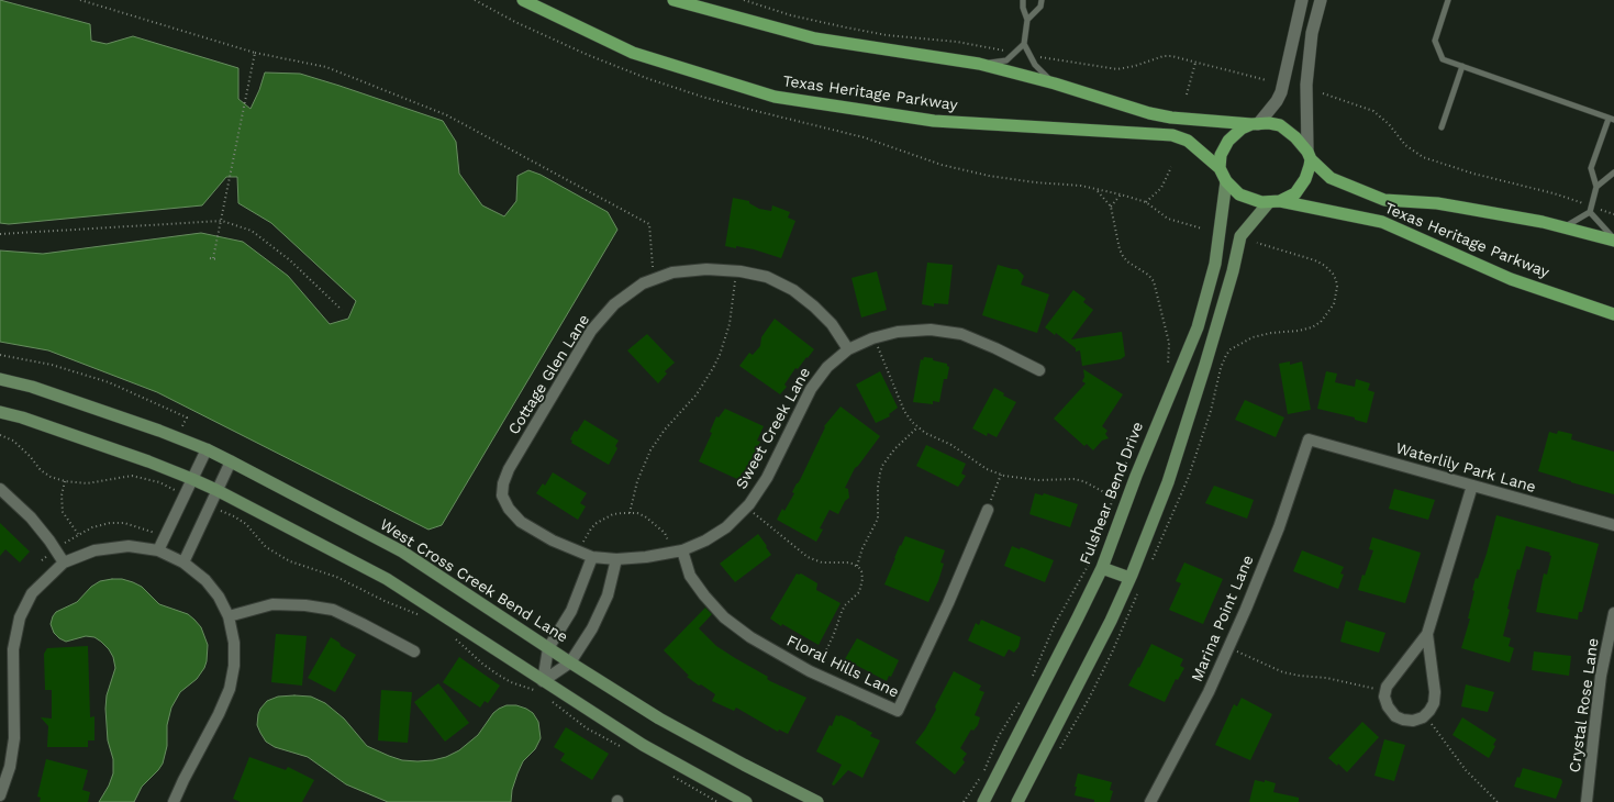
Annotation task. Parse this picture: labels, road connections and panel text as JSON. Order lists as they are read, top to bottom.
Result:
{
  "streets": {
    "main road": ["Texas Heritage Parkway", "Fulshear Bend Drive", "West Cross Creek Bend Lane"],
    "street": [
      "Cottage Glen Lane",
      "Sweet Creek Lane",
      "Waterlily Park Lane",
      "Marina Point Lane",
      "Floral Hills Lane",
      "Crystal Rose Lane"
    ]
  },
  "crossings": [
    ["Texas Heritage Parkway", "Fulshear Bend Drive"],
    ["Cottage Glen Lane", "Sweet Creek Lane"],
    ["Sweet Creek Lane", "Floral Hills Lane"],
    ["Waterlily Park Lane", "Marina Point Lane"]
  ]
}
